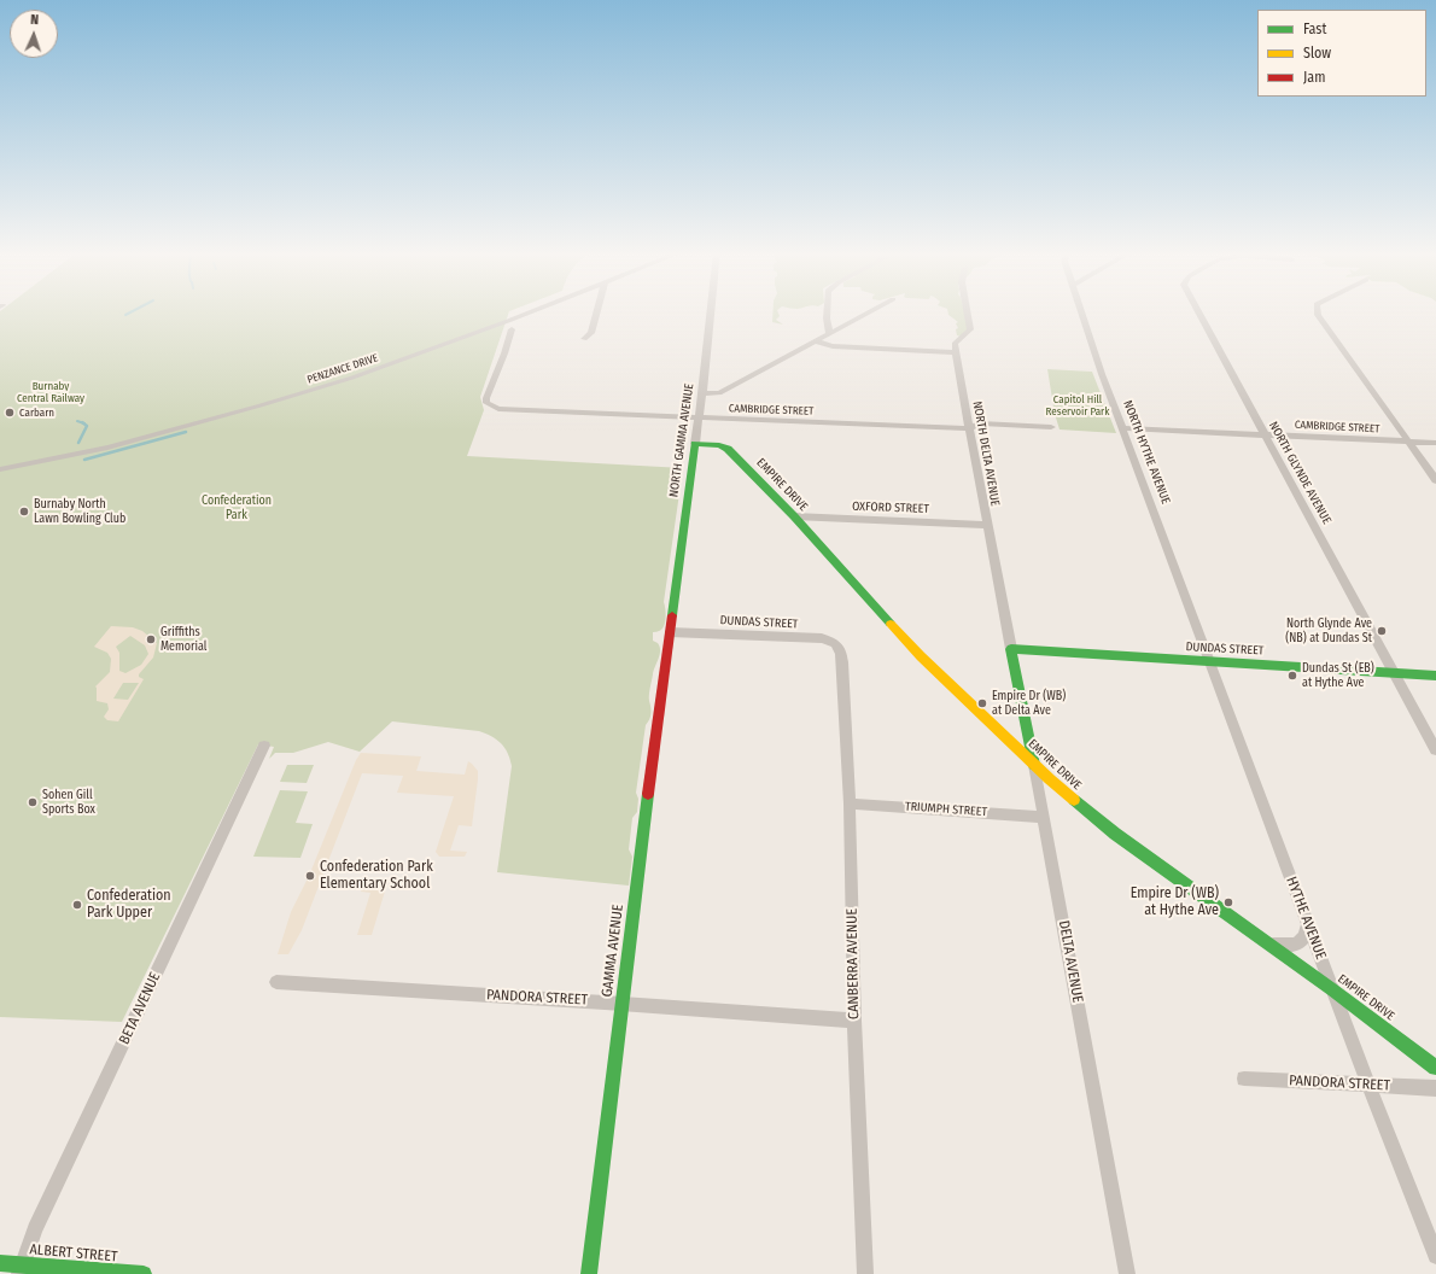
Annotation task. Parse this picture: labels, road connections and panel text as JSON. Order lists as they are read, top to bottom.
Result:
{
  "streets": {
    "street": [
      "PENZANCE DRIVE",
      "CAMBRIDGE STREET",
      "NORTH GAMMA AVENUE",
      "NORTH HYTHE AVENUE",
      "NORTH DELTA AVENUE",
      "NORTH GLYNDE AVENUE",
      "EMPIRE DRIVE",
      "OXFORD STREET",
      "DUNDAS STREET",
      "TRIUMPH STREET",
      "HYTHE AVENUE",
      "GAMMA AVENUE",
      "DELTA AVENUE",
      "CANBERRA AVENUE",
      "PANDORA STREET",
      "BETA AVENUE",
      "ALBERT STREET"
    ]
  },
  "crossings": [
    ["CAMBRIDGE STREET", "NORTH GAMMA AVENUE"],
    ["CAMBRIDGE STREET", "NORTH HYTHE AVENUE"],
    ["CAMBRIDGE STREET", "NORTH DELTA AVENUE"],
    ["CAMBRIDGE STREET", "NORTH GLYNDE AVENUE"],
    ["NORTH GAMMA AVENUE", "EMPIRE DRIVE"],
    ["NORTH GAMMA AVENUE", "DUNDAS STREET"],
    ["NORTH GAMMA AVENUE", "GAMMA AVENUE"],
    ["NORTH HYTHE AVENUE", "DUNDAS STREET"],
    ["NORTH HYTHE AVENUE", "HYTHE AVENUE"],
    ["NORTH DELTA AVENUE", "OXFORD STREET"],
    ["NORTH DELTA AVENUE", "DUNDAS STREET"],
    ["NORTH DELTA AVENUE", "DELTA AVENUE"],
    ["NORTH GLYNDE AVENUE", "DUNDAS STREET"],
    ["EMPIRE DRIVE", "OXFORD STREET"],
    ["EMPIRE DRIVE", "HYTHE AVENUE"],
    ["EMPIRE DRIVE", "DELTA AVENUE"],
    ["DUNDAS STREET", "HYTHE AVENUE"],
    ["DUNDAS STREET", "GAMMA AVENUE"],
    ["DUNDAS STREET", "DELTA AVENUE"],
    ["DUNDAS STREET", "CANBERRA AVENUE"],
    ["TRIUMPH STREET", "DELTA AVENUE"],
    ["TRIUMPH STREET", "CANBERRA AVENUE"],
    ["HYTHE AVENUE", "PANDORA STREET"],
    ["GAMMA AVENUE", "PANDORA STREET"],
    ["CANBERRA AVENUE", "PANDORA STREET"],
    ["BETA AVENUE", "ALBERT STREET"]
  ],
  "parks": ["Burnaby Central Railway", "Capitol Hill Reservoir Park", "Confederation Park"],
  "places": [
    "Carbarn",
    "Burnaby North Lawn Bowling Club",
    "North Glynde Ave (NB) at Dundas St",
    "Griffiths Memorial",
    "Dundas St (EB) at Hythe Ave",
    "Empire Dr (WB) at Delta Ave",
    "Sohen Gill Sports Box",
    "Confederation Park Elementary School",
    "Empire Dr (WB) at Hythe Ave",
    "Confederation Park Upper"
  ],
  "legend": ["Fast", "Slow", "Jam"],
  "north": "top"
}
